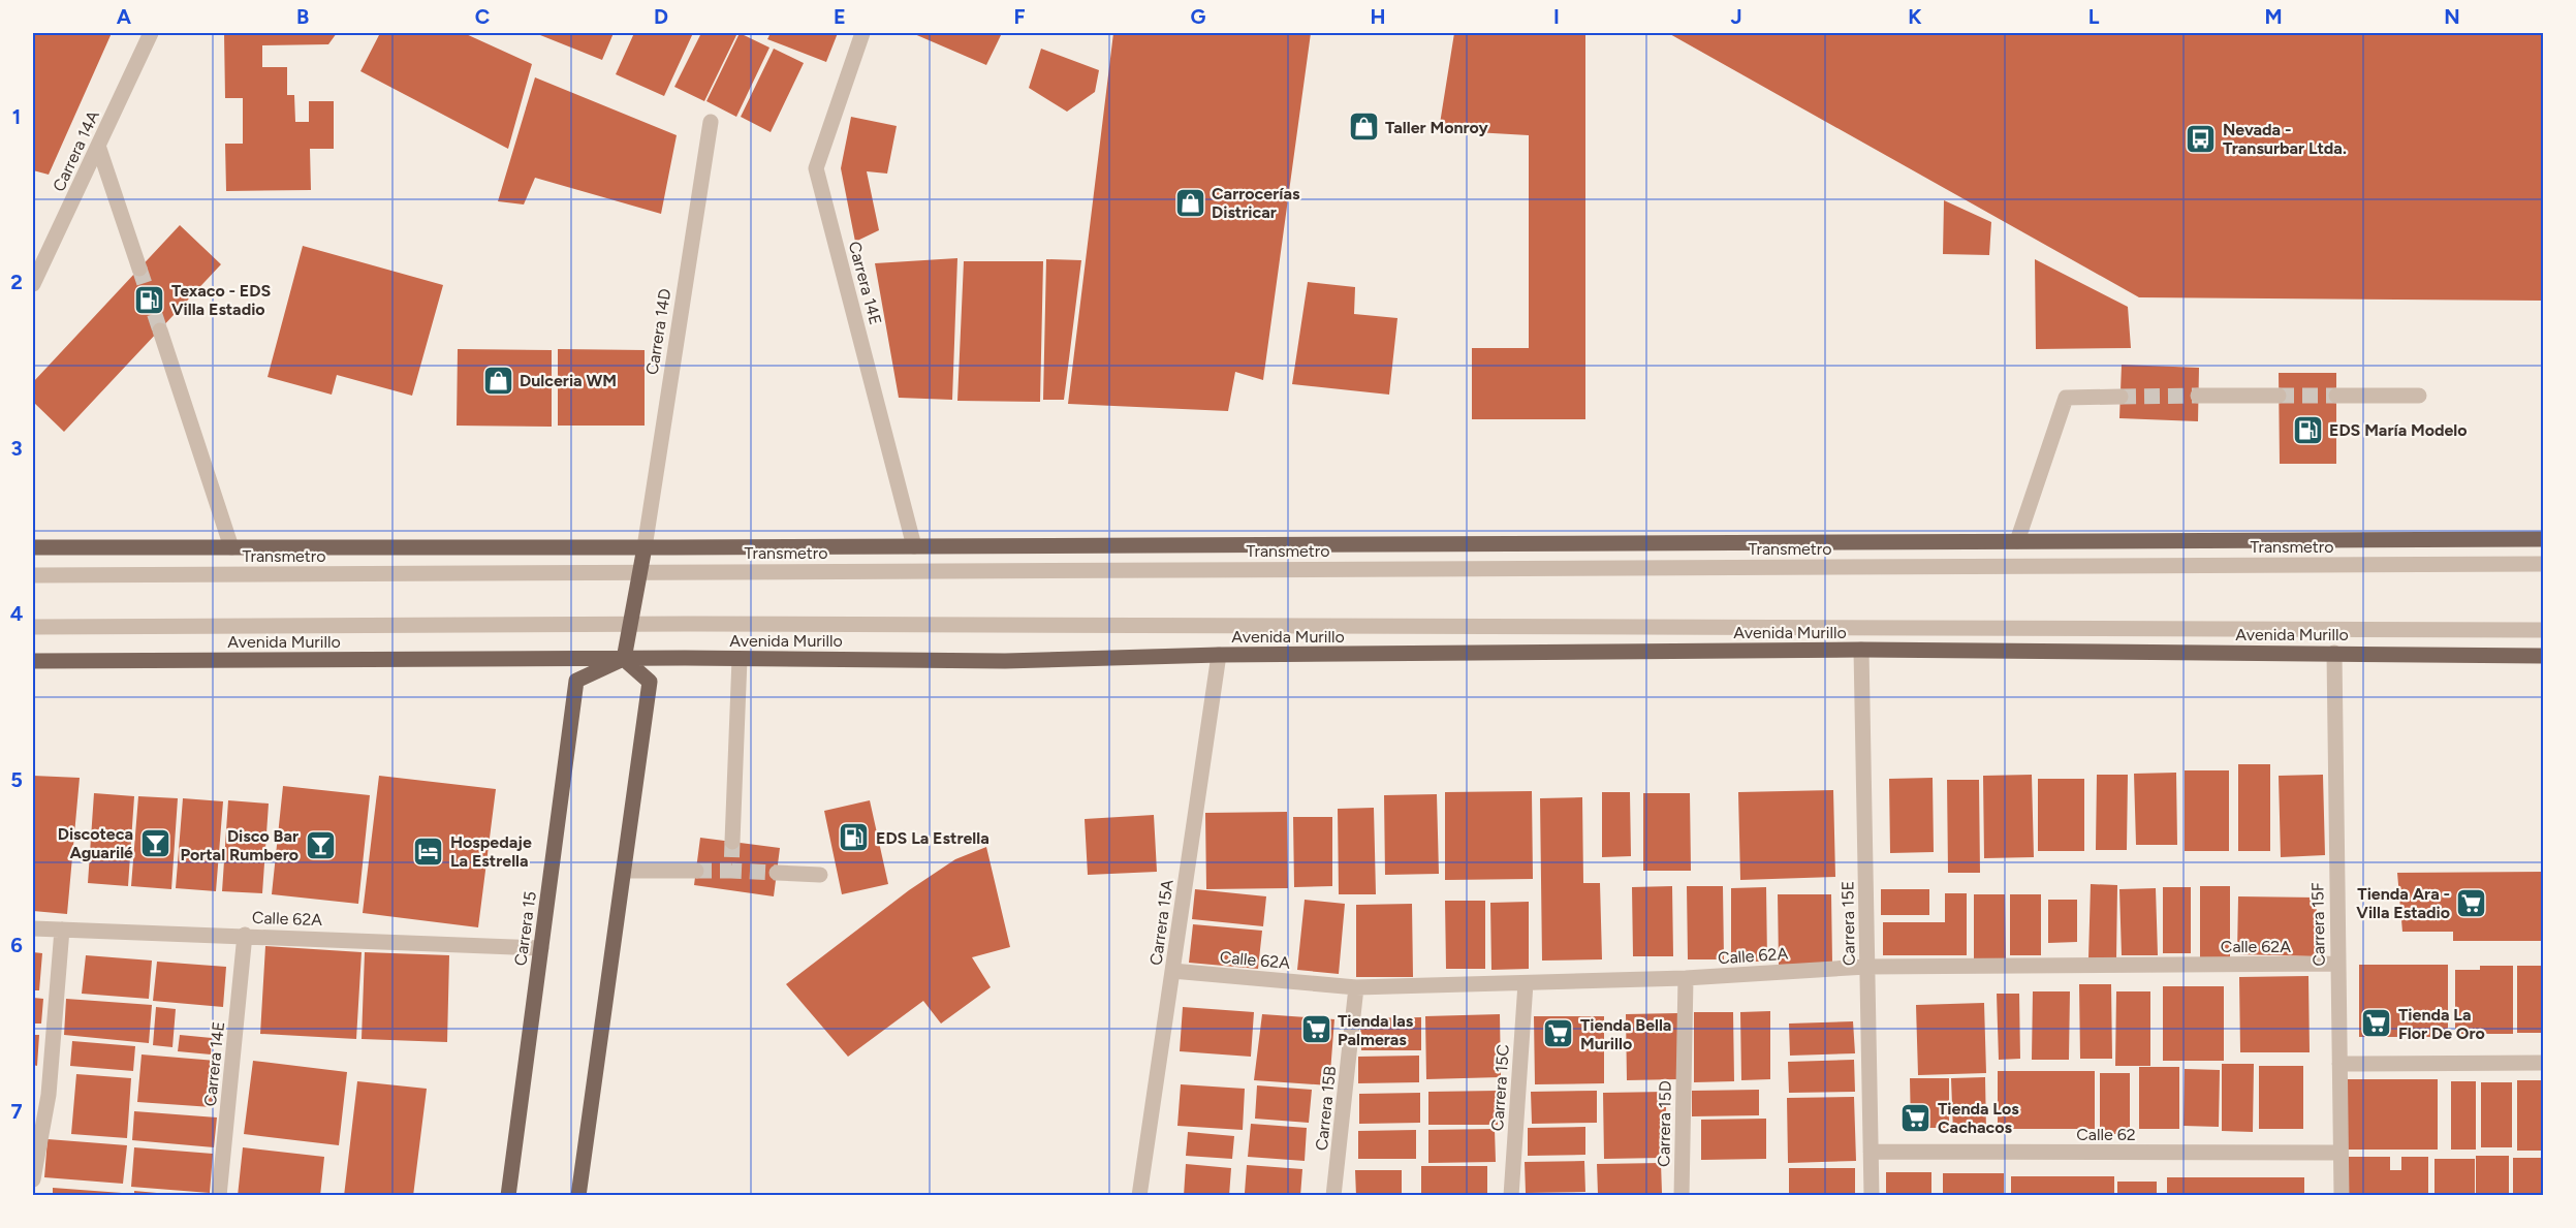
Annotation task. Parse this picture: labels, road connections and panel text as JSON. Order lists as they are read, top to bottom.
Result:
{
  "streets": {
    "main road": ["Avenida Murillo", "Carrera 15"],
    "street": [
      "Carrera 14A",
      "Carrera 14E",
      "Carrera 14D",
      "Transmetro",
      "Calle 62A",
      "Carrera 15A",
      "Carrera 15E",
      "Carrera 15F",
      "Carrera 15C",
      "Carrera 15B",
      "Carrera 15D",
      "Calle 62"
    ]
  },
  "crossings": [
    ["Carrera 14E", "Calle 62A"],
    ["Avenida Murillo", "Carrera 15A"],
    ["Avenida Murillo", "Carrera 15E"],
    ["Avenida Murillo", "Carrera 15F"],
    ["Avenida Murillo", "Carrera 15"],
    ["Calle 62A", "Carrera 15A"],
    ["Calle 62A", "Carrera 15E"],
    ["Calle 62A", "Carrera 15F"],
    ["Calle 62A", "Carrera 15"],
    ["Calle 62A", "Carrera 15C"],
    ["Calle 62A", "Carrera 15B"],
    ["Calle 62A", "Carrera 15D"],
    ["Carrera 15E", "Calle 62"],
    ["Carrera 15F", "Calle 62"]
  ],
  "places": {
    "shop": ["Taller Monroy", "Carrocerías Districar", "Dulceria WM"],
    "bus stop": ["Nevada - Transurbar Ltda."],
    "fuel station": ["Texaco - EDS Villa Estadio", "EDS María Modelo", "EDS La Estrella"],
    "bar": ["Discoteca Aguarilé", "Disco Bar Portal Rumbero"],
    "hotel": ["Hospedaje La Estrella"],
    "supermarket": [
      "Tienda Ara - Villa Estadio",
      "Tienda La Flor De Oro",
      "Tienda las Palmeras",
      "Tienda Bella Murillo",
      "Tienda Los Cachacos"
    ]
  },
  "grid": {
    "columns": [
      "A",
      "B",
      "C",
      "D",
      "E",
      "F",
      "G",
      "H",
      "I",
      "J",
      "K",
      "L",
      "M",
      "N"
    ],
    "rows": [
      "1",
      "2",
      "3",
      "4",
      "5",
      "6",
      "7"
    ]
  }
}
